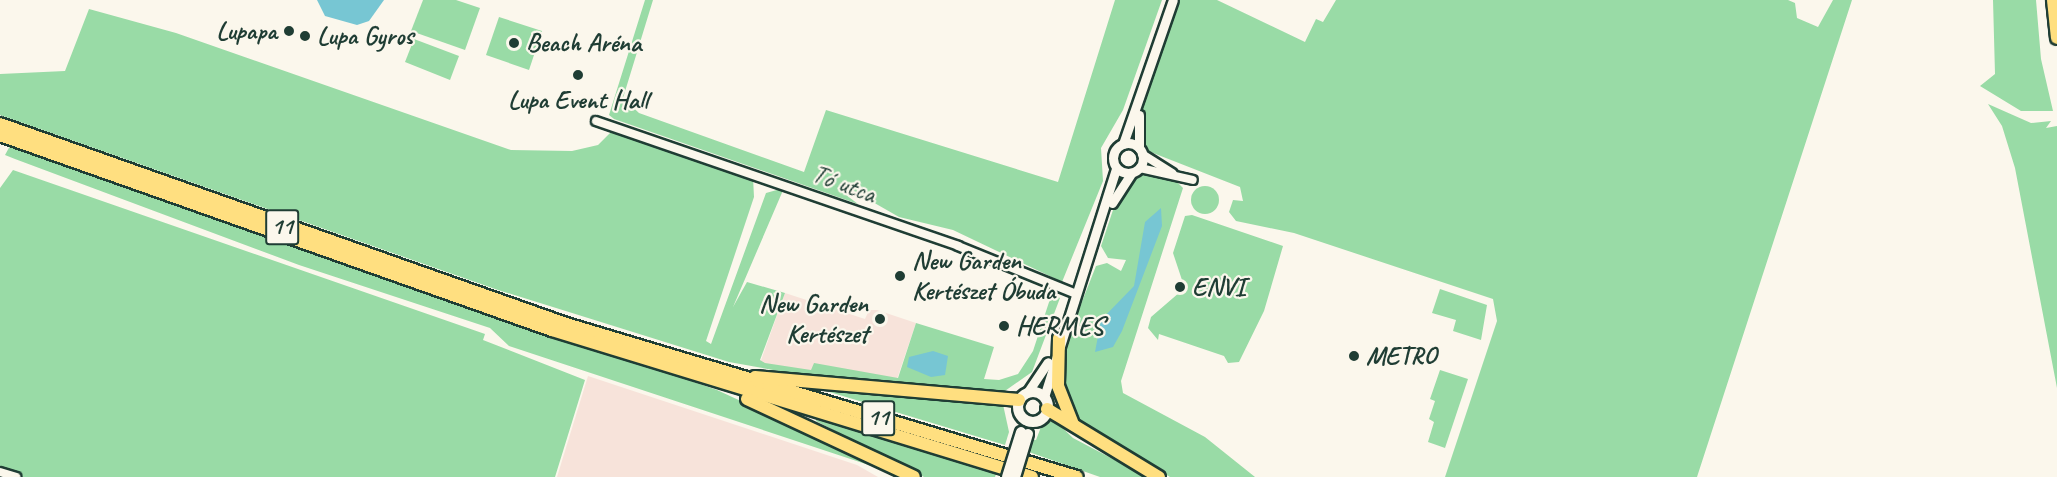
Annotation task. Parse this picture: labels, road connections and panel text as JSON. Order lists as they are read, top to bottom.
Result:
{
  "streets": {
    "main road": ["11"],
    "street": ["Tó utca"]
  },
  "places": [
    "Lupapa",
    "Lupa Gyros",
    "Beach Aréna",
    "Lupa Event Hall",
    "New Garden Kertészet Óbuda",
    "ENVI",
    "New Garden Kertészet",
    "HERMES",
    "METRO"
  ]
}
